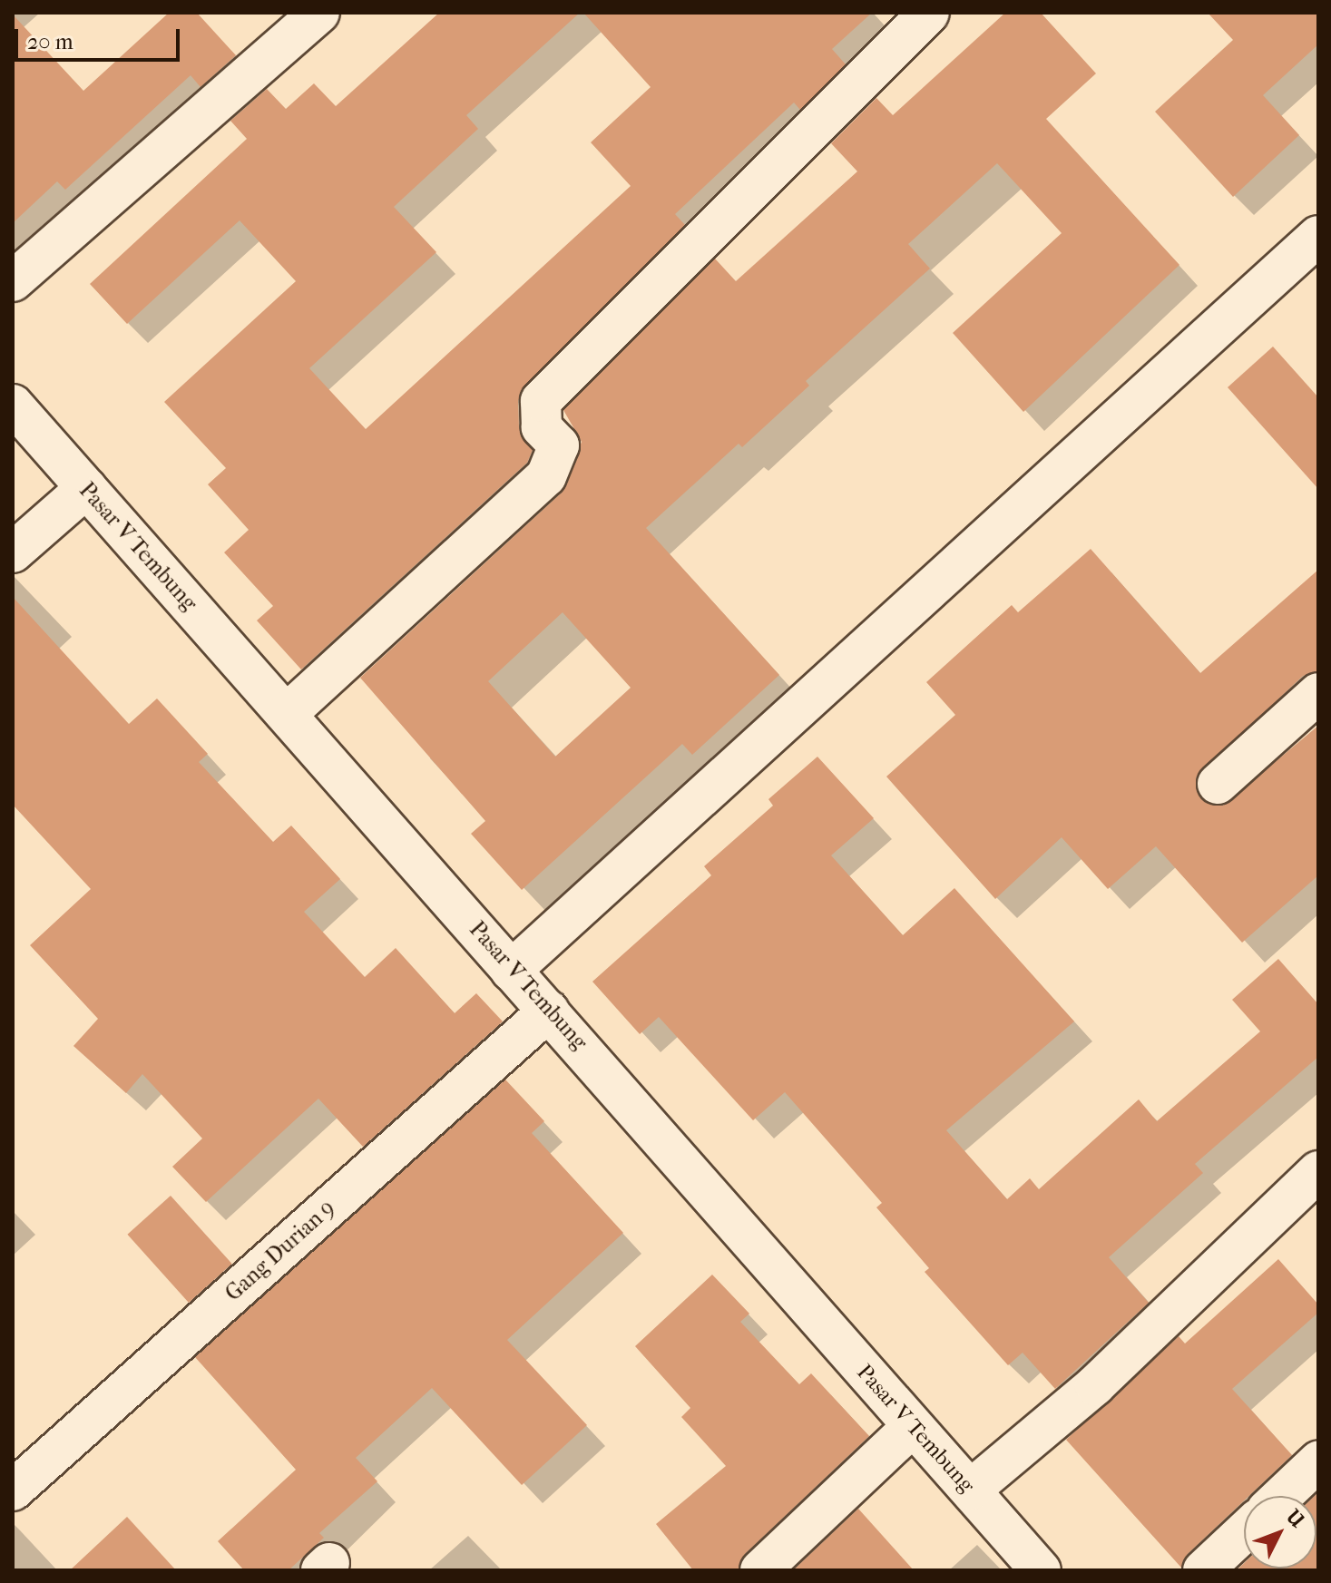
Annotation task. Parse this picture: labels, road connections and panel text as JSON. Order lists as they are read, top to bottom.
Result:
{
  "streets": {
    "street": ["Pasar V Tembung", "Gang Durian 9"]
  },
  "crossings": [
    ["Pasar V Tembung", "Gang Durian 9"]
  ],
  "scale_bar": "20 m",
  "north": "top right"
}
